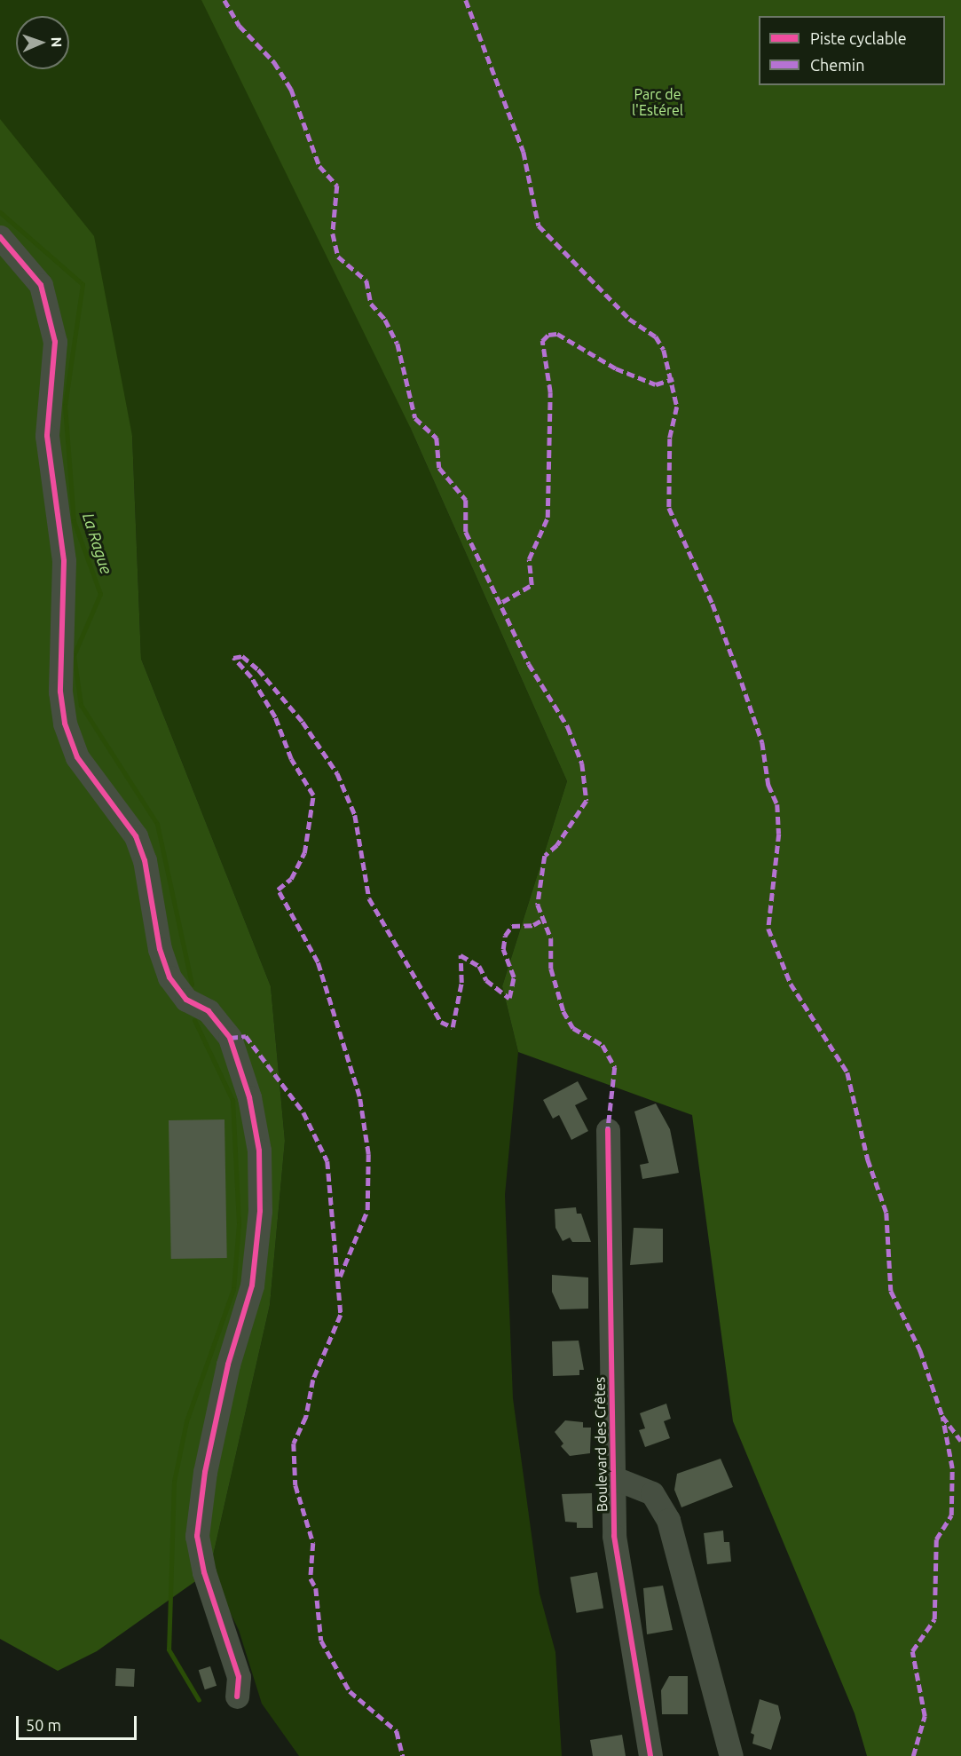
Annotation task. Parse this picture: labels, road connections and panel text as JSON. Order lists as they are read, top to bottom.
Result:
{
  "streets": {
    "street": ["Boulevard des Crêtes"]
  },
  "water": ["La Rague"],
  "parks": ["Parc de l'Estérel"],
  "legend": ["Piste cyclable", "Chemin"],
  "scale_bar": "50 m",
  "north": "right"
}
